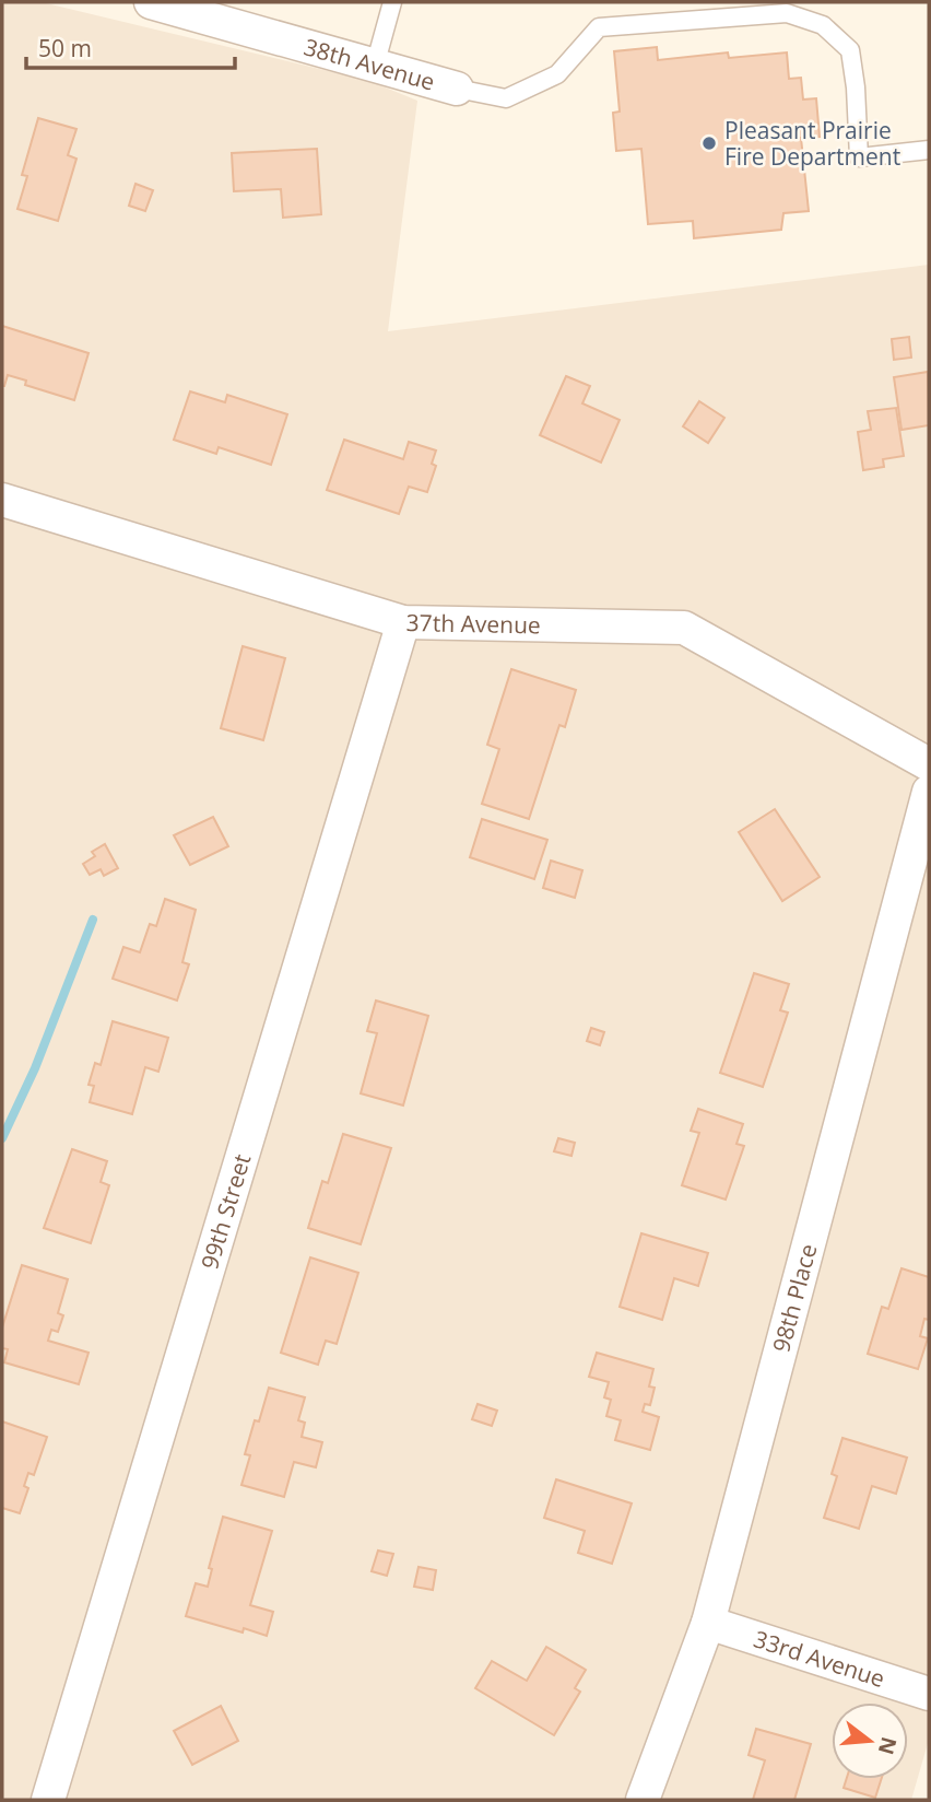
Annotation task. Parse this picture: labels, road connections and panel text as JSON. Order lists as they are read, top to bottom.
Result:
{
  "streets": {
    "street": [
      "38th Avenue",
      "37th Avenue",
      "99th Street",
      "98th Place",
      "33rd Avenue"
    ]
  },
  "crossings": [
    ["37th Avenue", "99th Street"],
    ["98th Place", "33rd Avenue"]
  ],
  "places": ["Pleasant Prairie Fire Department"],
  "scale_bar": "50 m",
  "north": "right"
}
